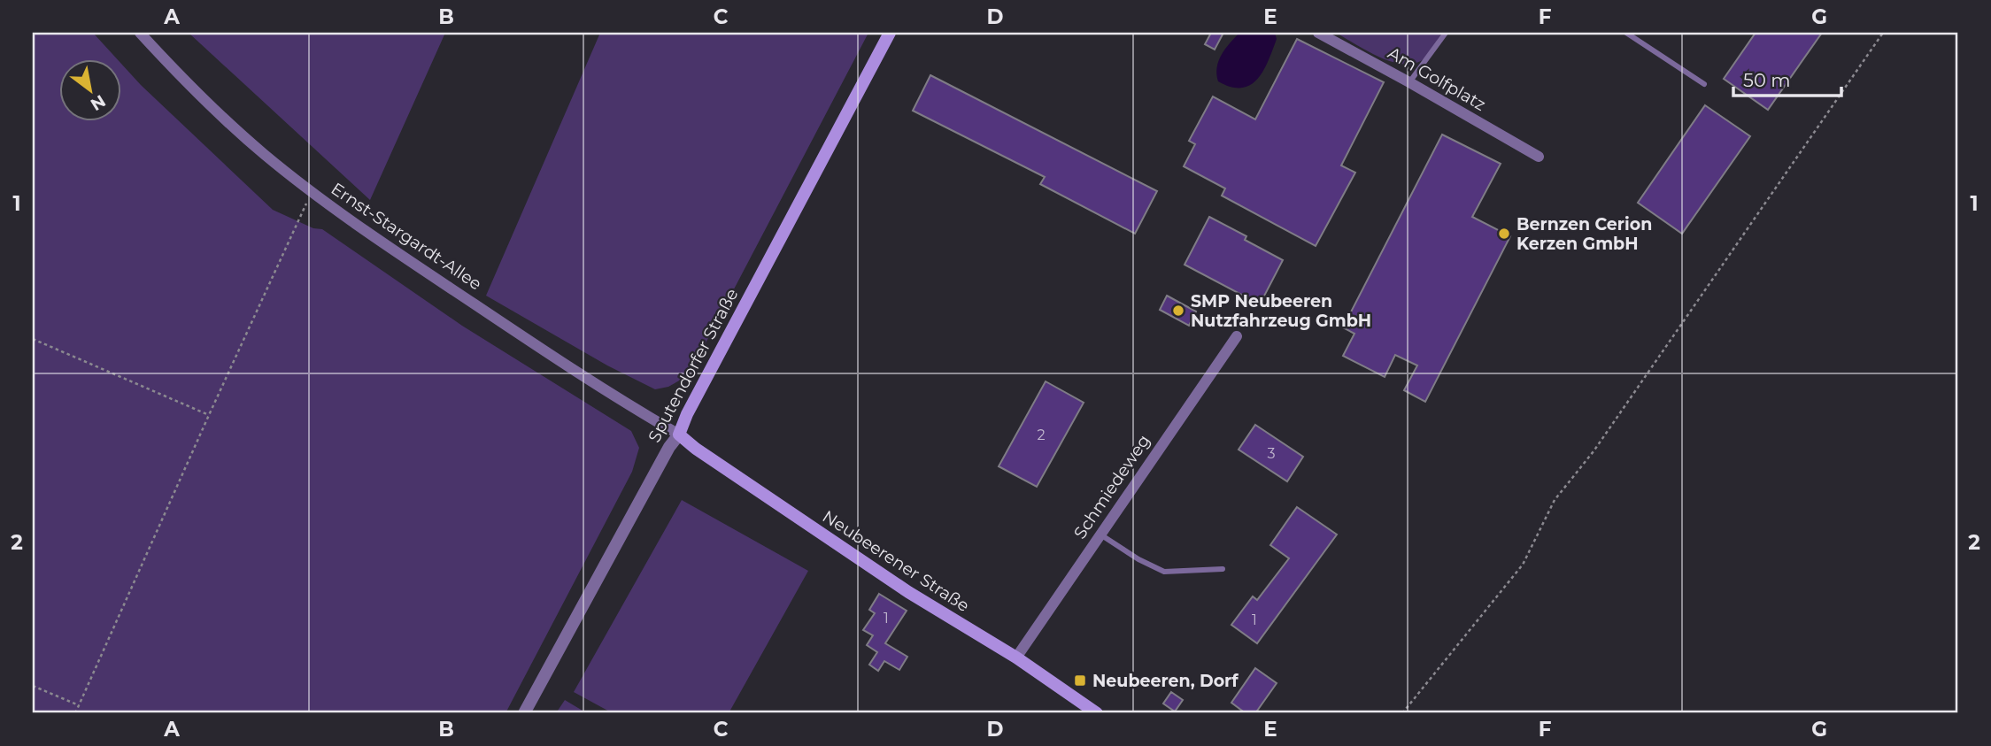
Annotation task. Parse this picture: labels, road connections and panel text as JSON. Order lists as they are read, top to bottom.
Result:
{
  "streets": {
    "main road": ["Sputendorfer Straße", "Neubeerener Straße"],
    "street": ["Am Golfplatz", "Ernst-Stargardt-Allee", "Schmiedeweg"]
  },
  "crossings": [
    ["Ernst-Stargardt-Allee", "Sputendorfer Straße"],
    ["Ernst-Stargardt-Allee", "Neubeerener Straße"],
    ["Sputendorfer Straße", "Neubeerener Straße"],
    ["Schmiedeweg", "Neubeerener Straße"]
  ],
  "places": {
    "other": ["Bernzen Cerion Kerzen GmbH", "SMP Neubeeren Nutzfahrzeug GmbH"],
    "transit": ["Neubeeren, Dorf"]
  },
  "house_numbers": [
    "2",
    "3",
    "1",
    "1"
  ],
  "scale_bar": "50 m",
  "north": "bottom right",
  "grid": {
    "columns": [
      "A",
      "B",
      "C",
      "D",
      "E",
      "F",
      "G"
    ],
    "rows": ["1", "2"]
  }
}
